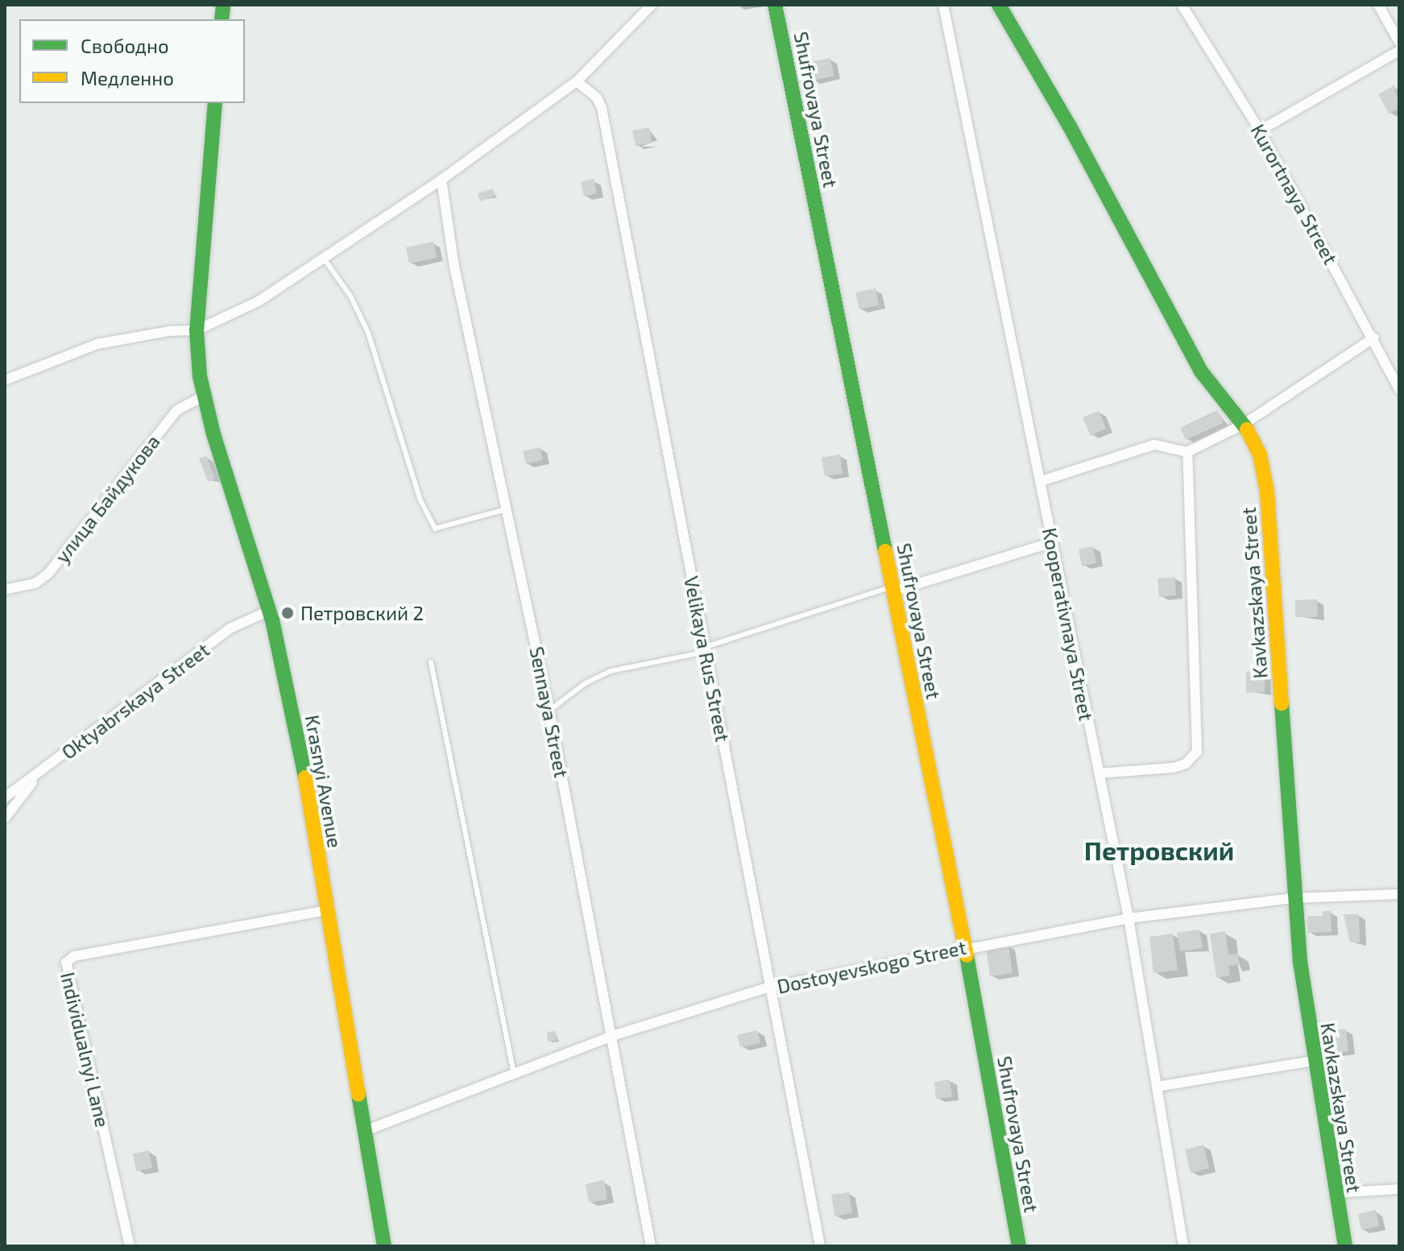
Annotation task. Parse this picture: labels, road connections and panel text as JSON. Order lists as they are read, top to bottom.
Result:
{
  "streets": {
    "street": [
      "Shufrovaya Street",
      "Kurortnaya Street",
      "улица Байдукова",
      "Kavkazskaya Street",
      "Kooperativnaya Street",
      "Velikaya Rus Street",
      "Oktyabrskaya Street",
      "Sennaya Street",
      "Krasnyi Avenue",
      "Dostoyevskogo Street",
      "Individualnyi Lane"
    ]
  },
  "crossings": [
    ["Shufrovaya Street", "Dostoyevskogo Street"],
    ["улица Байдукова", "Krasnyi Avenue"],
    ["Kavkazskaya Street", "Dostoyevskogo Street"],
    ["Kooperativnaya Street", "Dostoyevskogo Street"],
    ["Velikaya Rus Street", "Dostoyevskogo Street"],
    ["Oktyabrskaya Street", "Krasnyi Avenue"],
    ["Sennaya Street", "Dostoyevskogo Street"],
    ["Krasnyi Avenue", "Dostoyevskogo Street"],
    ["Krasnyi Avenue", "Individualnyi Lane"]
  ],
  "districts": ["Петровский"],
  "places": ["Петровский 2"],
  "legend": ["Свободно", "Медленно"]
}
